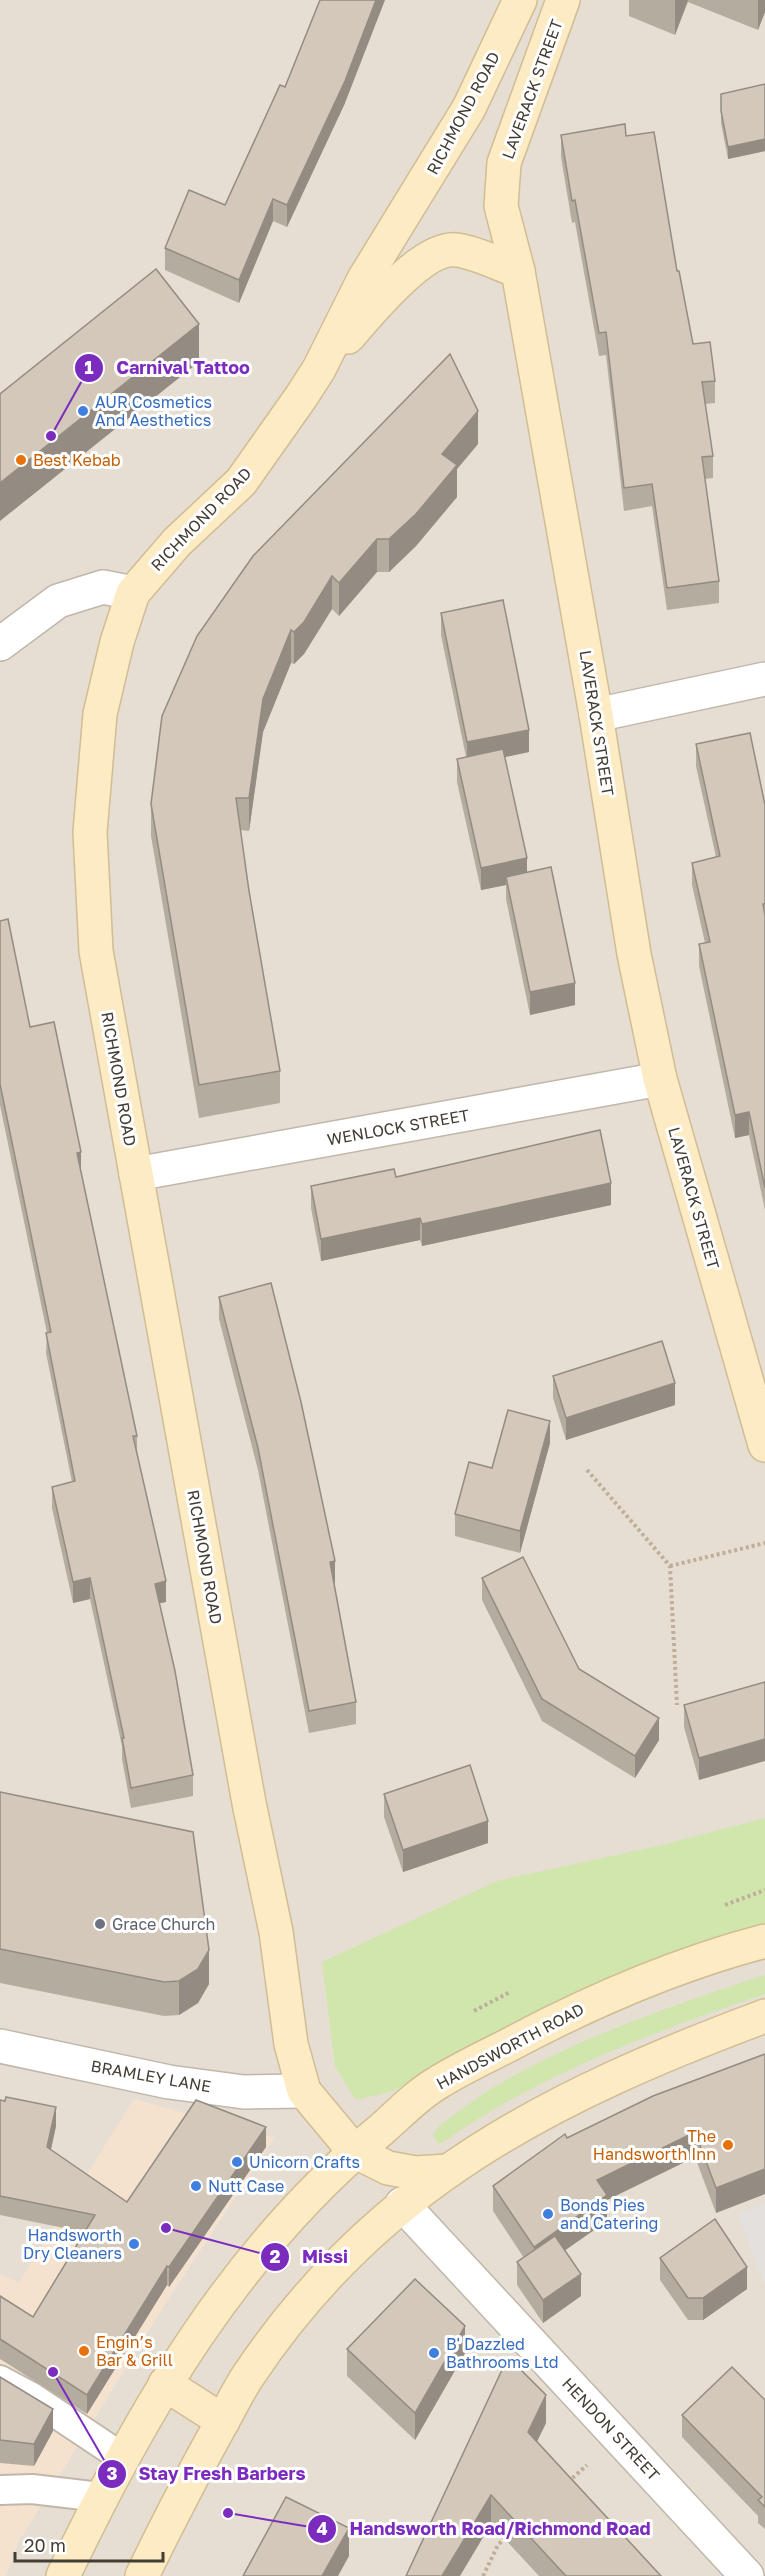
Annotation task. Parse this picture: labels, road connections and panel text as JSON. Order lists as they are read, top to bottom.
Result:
{
  "streets": {
    "main road": ["LAVERACK STREET", "RICHMOND ROAD", "HANDSWORTH ROAD"],
    "street": ["WENLOCK STREET", "BRAMLEY LANE", "HENDON STREET"]
  },
  "crossings": [
    ["LAVERACK STREET", "WENLOCK STREET"],
    ["RICHMOND ROAD", "WENLOCK STREET"],
    ["RICHMOND ROAD", "HANDSWORTH ROAD"],
    ["RICHMOND ROAD", "BRAMLEY LANE"]
  ],
  "places": [
    "AUR Cosmetics And Aesthetics",
    "Carnival Tattoo",
    "Best Kebab",
    "Grace Church",
    "The Handsworth Inn",
    "Unicorn Crafts",
    "Nutt Case",
    "Bonds Pies and Catering",
    "Missi",
    "Handsworth Dry Cleaners",
    "Engin’s Bar & Grill",
    "B' Dazzled Bathrooms Ltd",
    "Stay Fresh Barbers",
    "Handsworth Road/Richmond Road"
  ],
  "scale_bar": "20 m"
}
